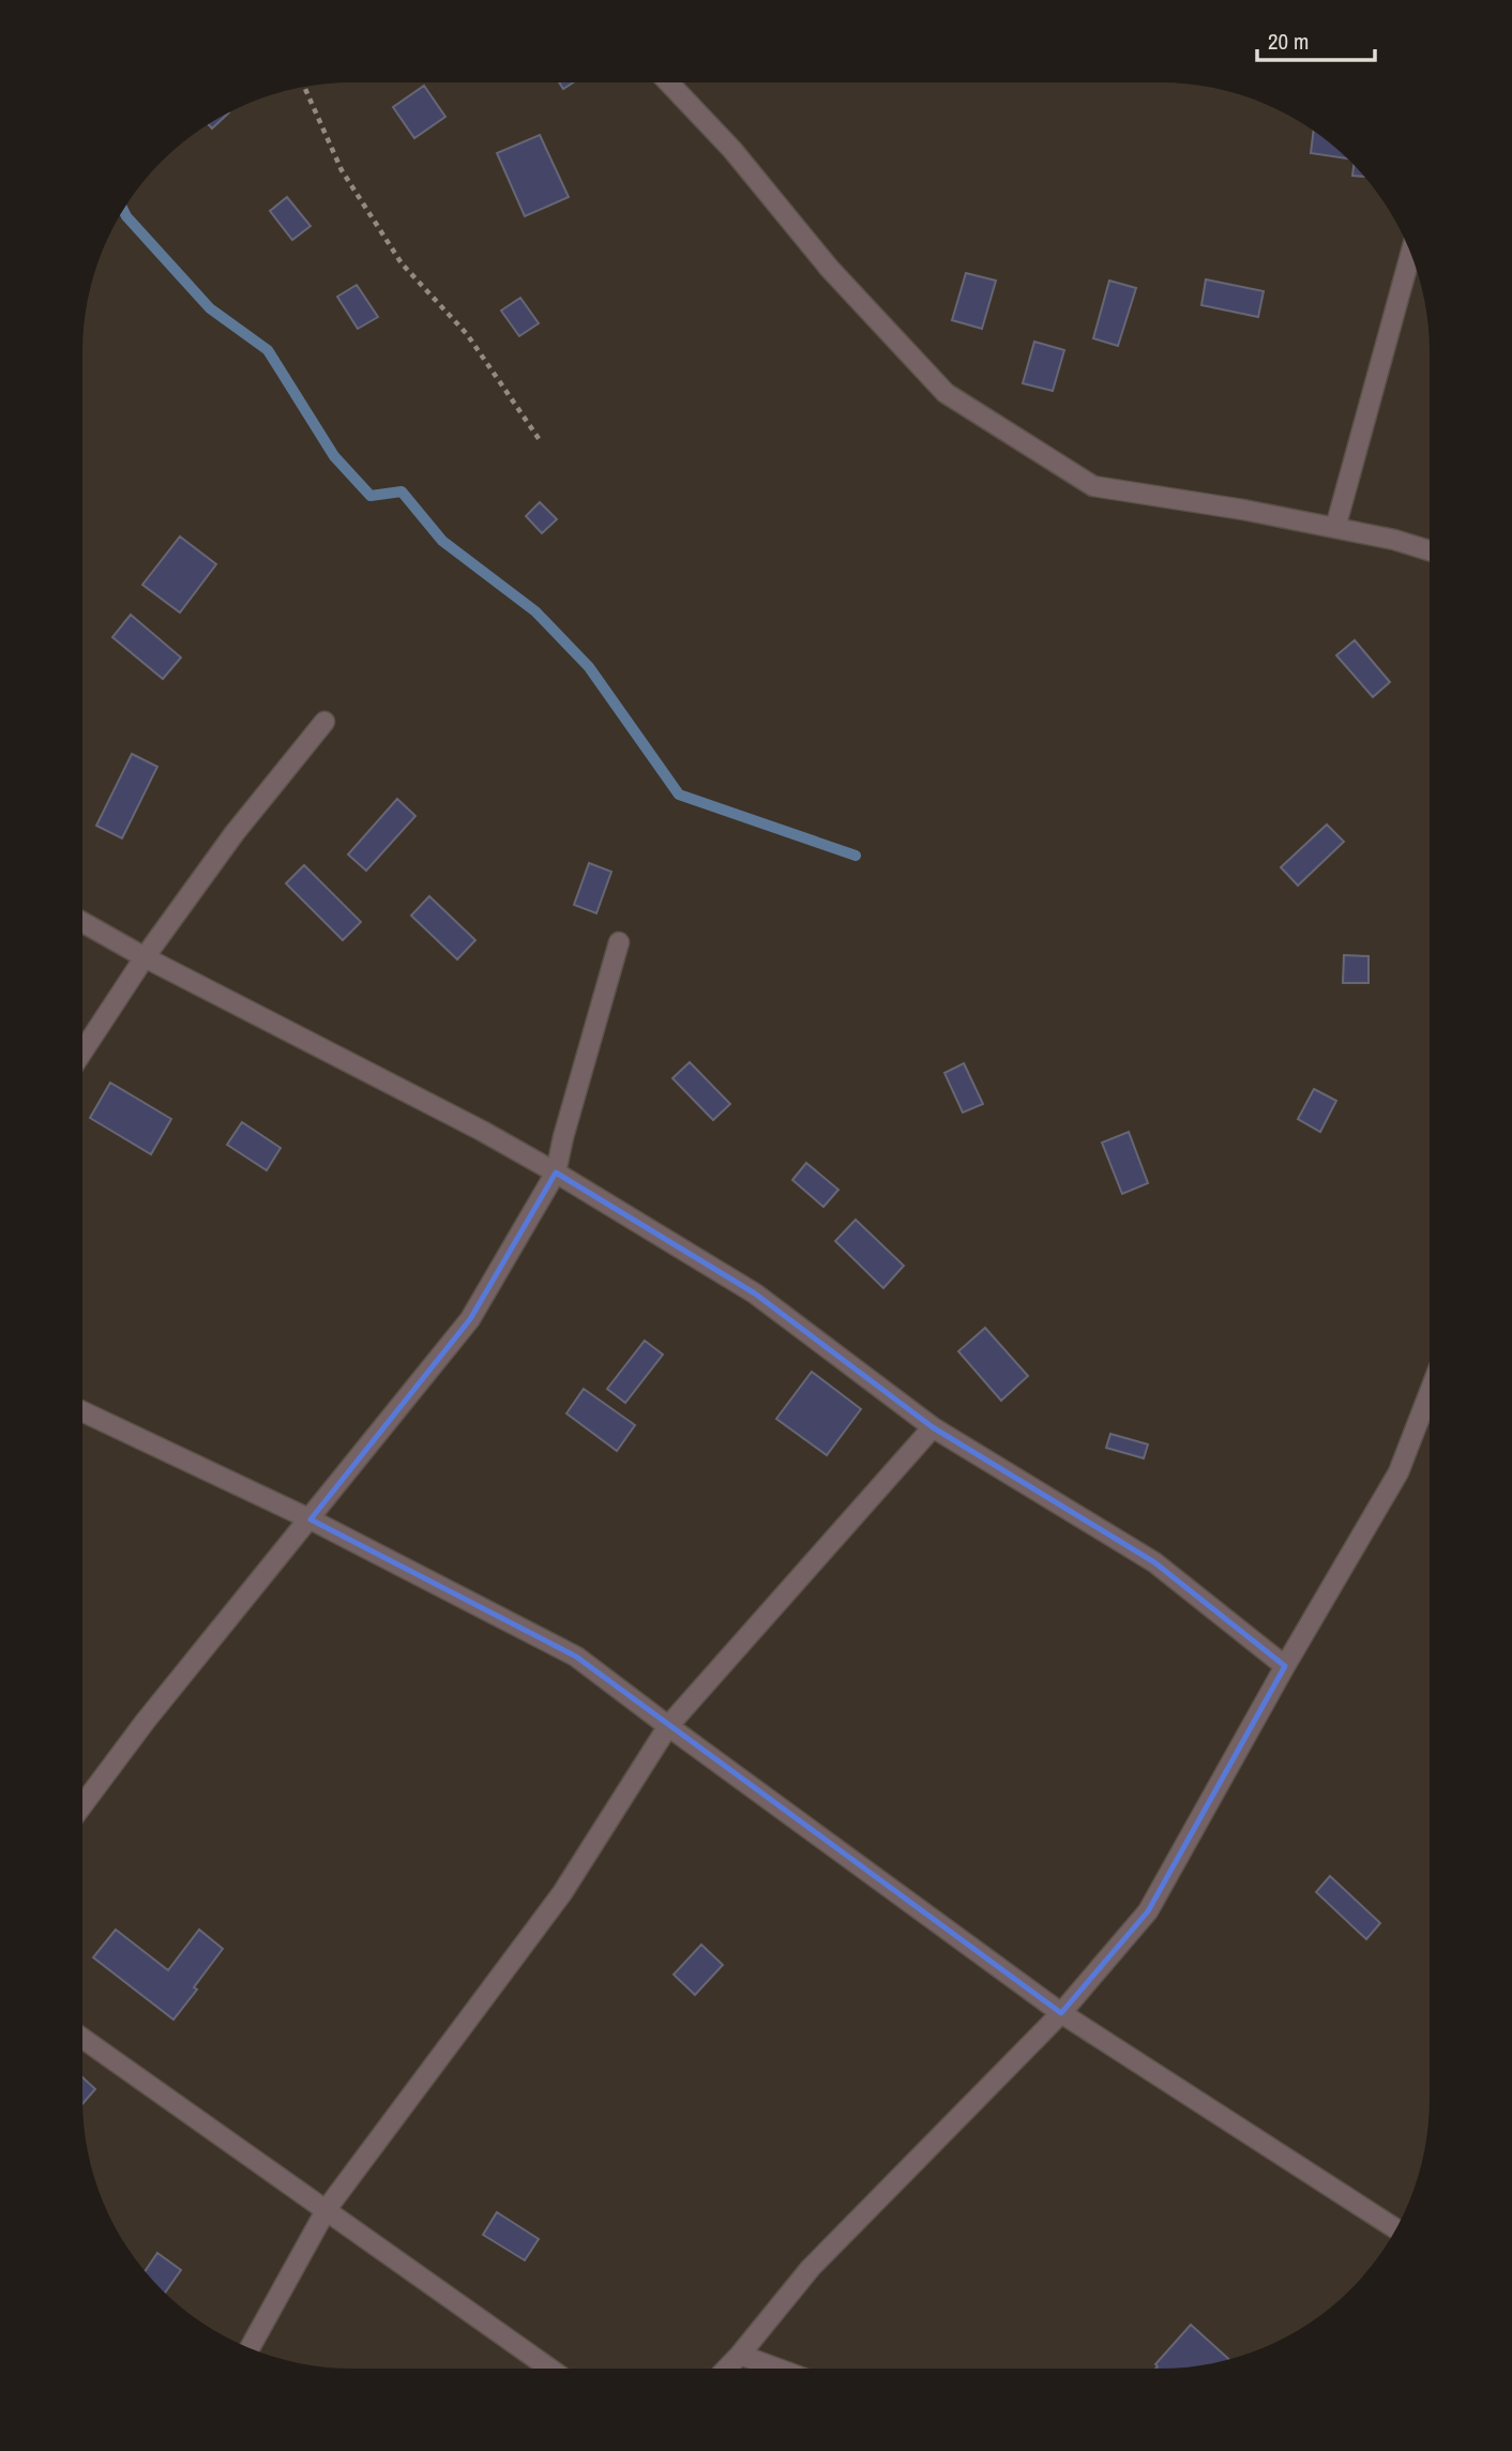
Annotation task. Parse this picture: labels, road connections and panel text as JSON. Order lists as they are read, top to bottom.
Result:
{
  "scale_bar": "20 m"
}
